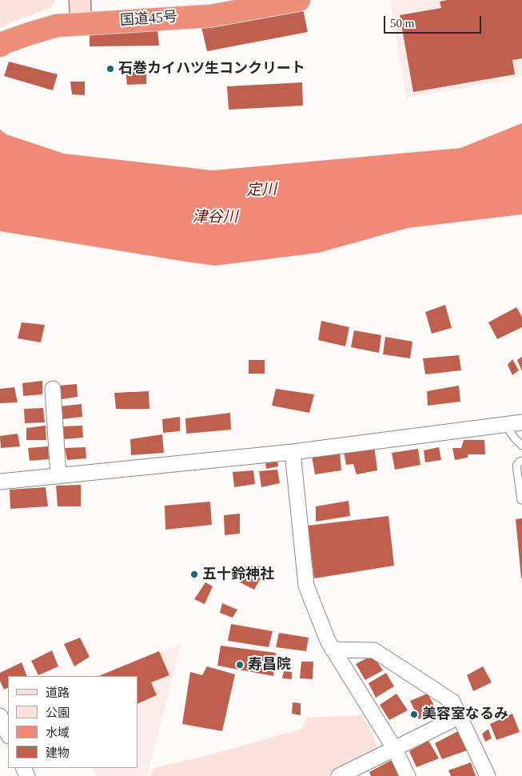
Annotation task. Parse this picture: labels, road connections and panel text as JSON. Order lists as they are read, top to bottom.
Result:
{
  "streets": {
    "highway": ["国道45号"]
  },
  "water": ["定川", "津谷川"],
  "places": [
    "石巻カイハツ生コンクリート",
    "五十鈴神社",
    "寿昌院",
    "美容室なるみ"
  ],
  "legend": [
    "道路",
    "公園",
    "水域",
    "建物"
  ],
  "scale_bar": "50 m"
}
